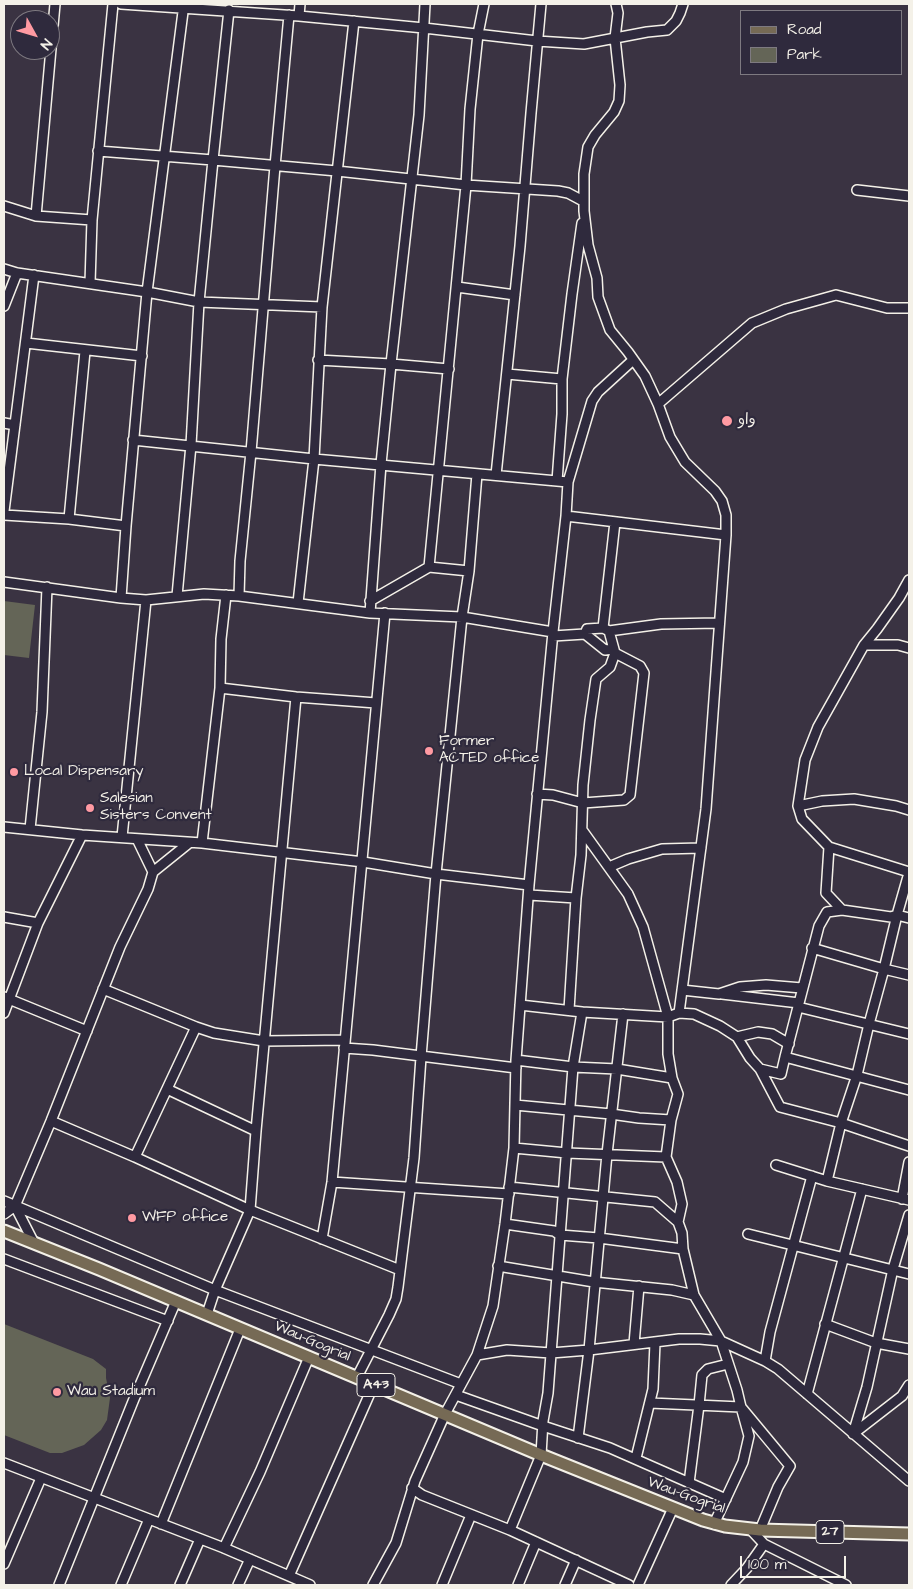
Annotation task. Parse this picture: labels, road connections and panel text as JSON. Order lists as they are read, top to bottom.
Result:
{
  "streets": {
    "main road": ["Wau-Gogrial", "A43", "27"]
  },
  "crossings": [
    ["Wau-Gogrial", "27"]
  ],
  "places": [
    "واو",
    "Former ACTED office",
    "Local Dispensary",
    "Salesian Sisters Convent",
    "WFP office",
    "Wau Stadium"
  ],
  "legend": ["Road", "Park"],
  "scale_bar": "100 m",
  "north": "bottom right"
}
